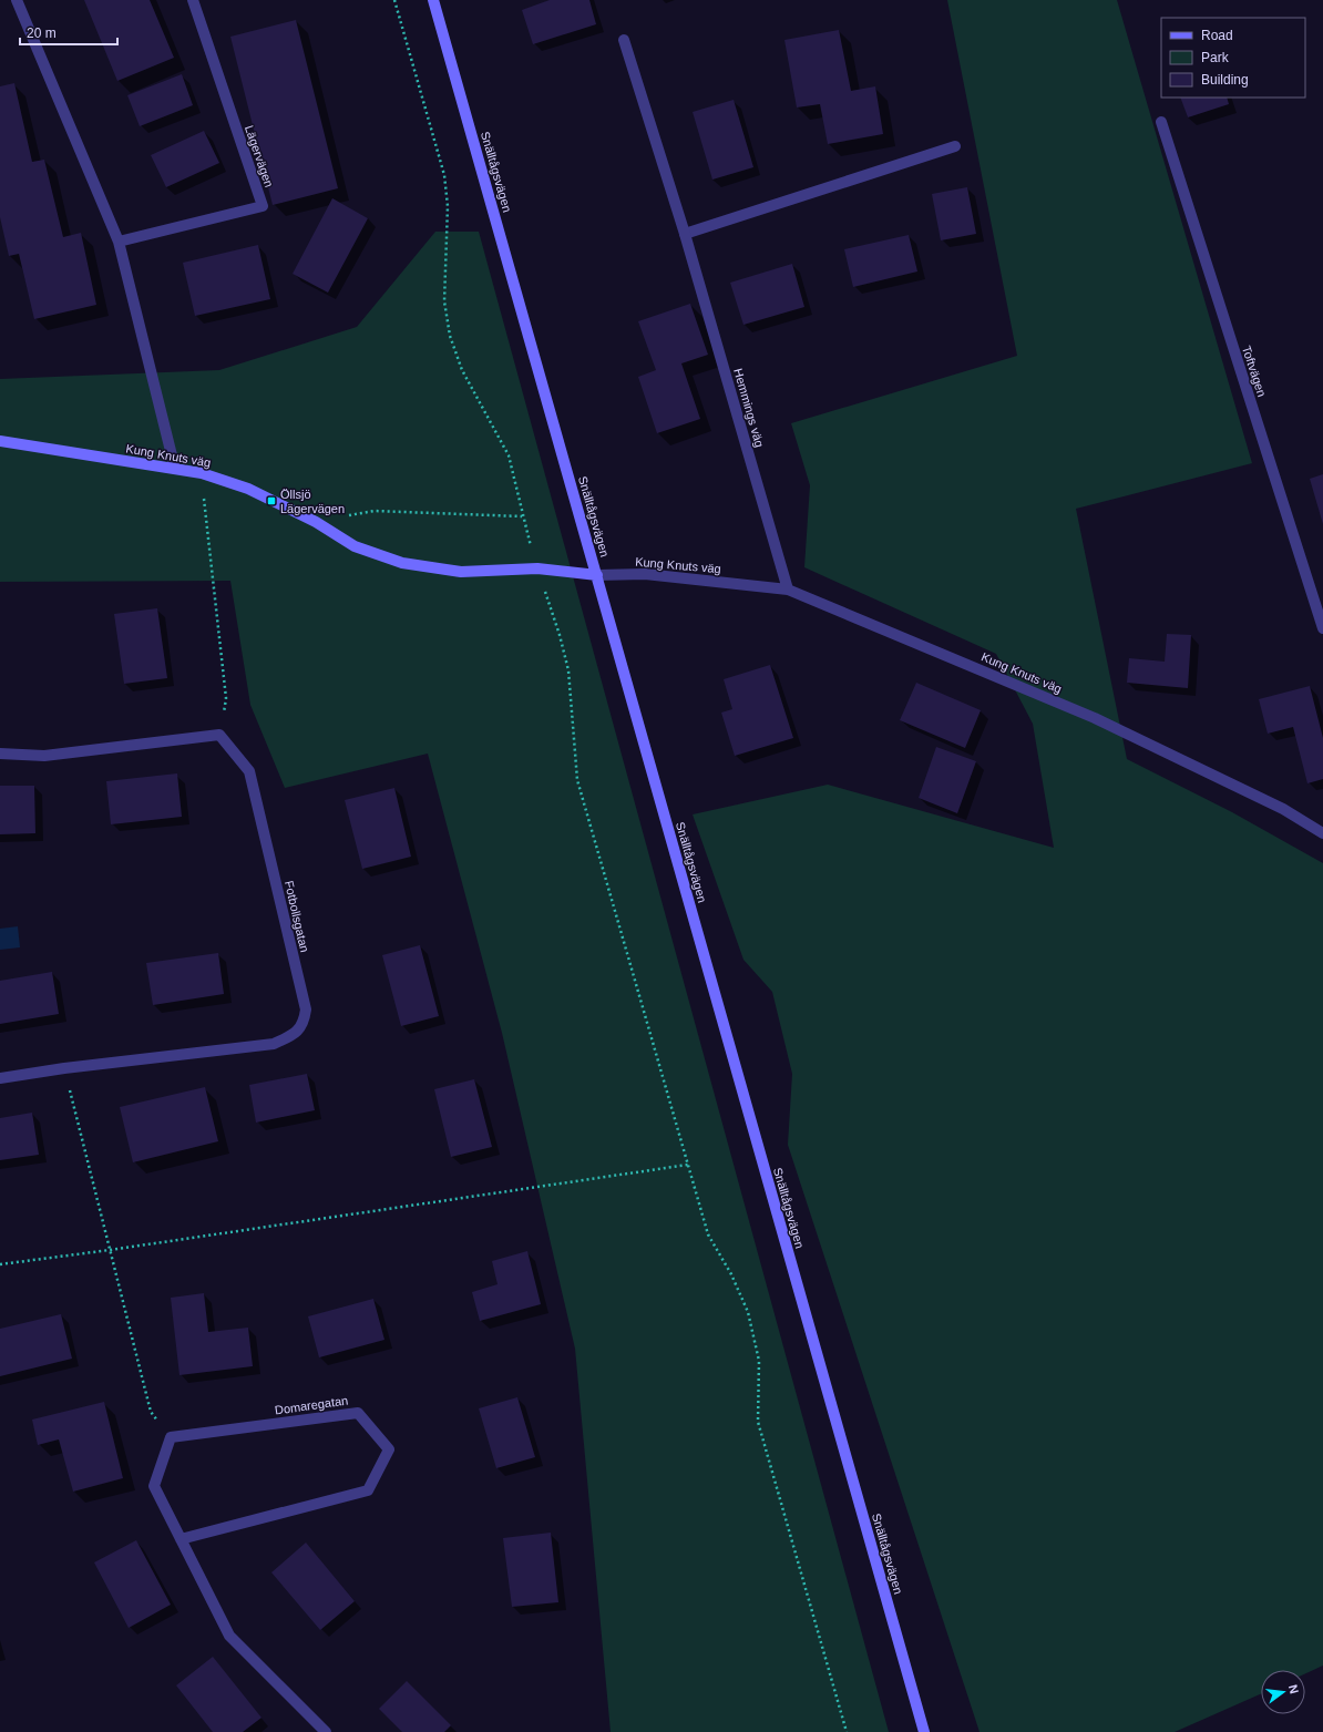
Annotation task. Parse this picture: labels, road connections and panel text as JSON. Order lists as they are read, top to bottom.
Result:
{
  "streets": {
    "street": [
      "Lägervägen",
      "Snälltågsvägen",
      "Toftvägen",
      "Hemmings väg",
      "Kung Knuts väg",
      "Fotbollsgatan",
      "Domaregatan"
    ]
  },
  "crossings": [
    ["Snälltågsvägen", "Kung Knuts väg"],
    ["Hemmings väg", "Kung Knuts väg"]
  ],
  "places": {
    "transit": ["Öllsjö Lägervägen"]
  },
  "legend": ["Road", "Park", "Building"],
  "scale_bar": "20 m",
  "north": "right"
}
